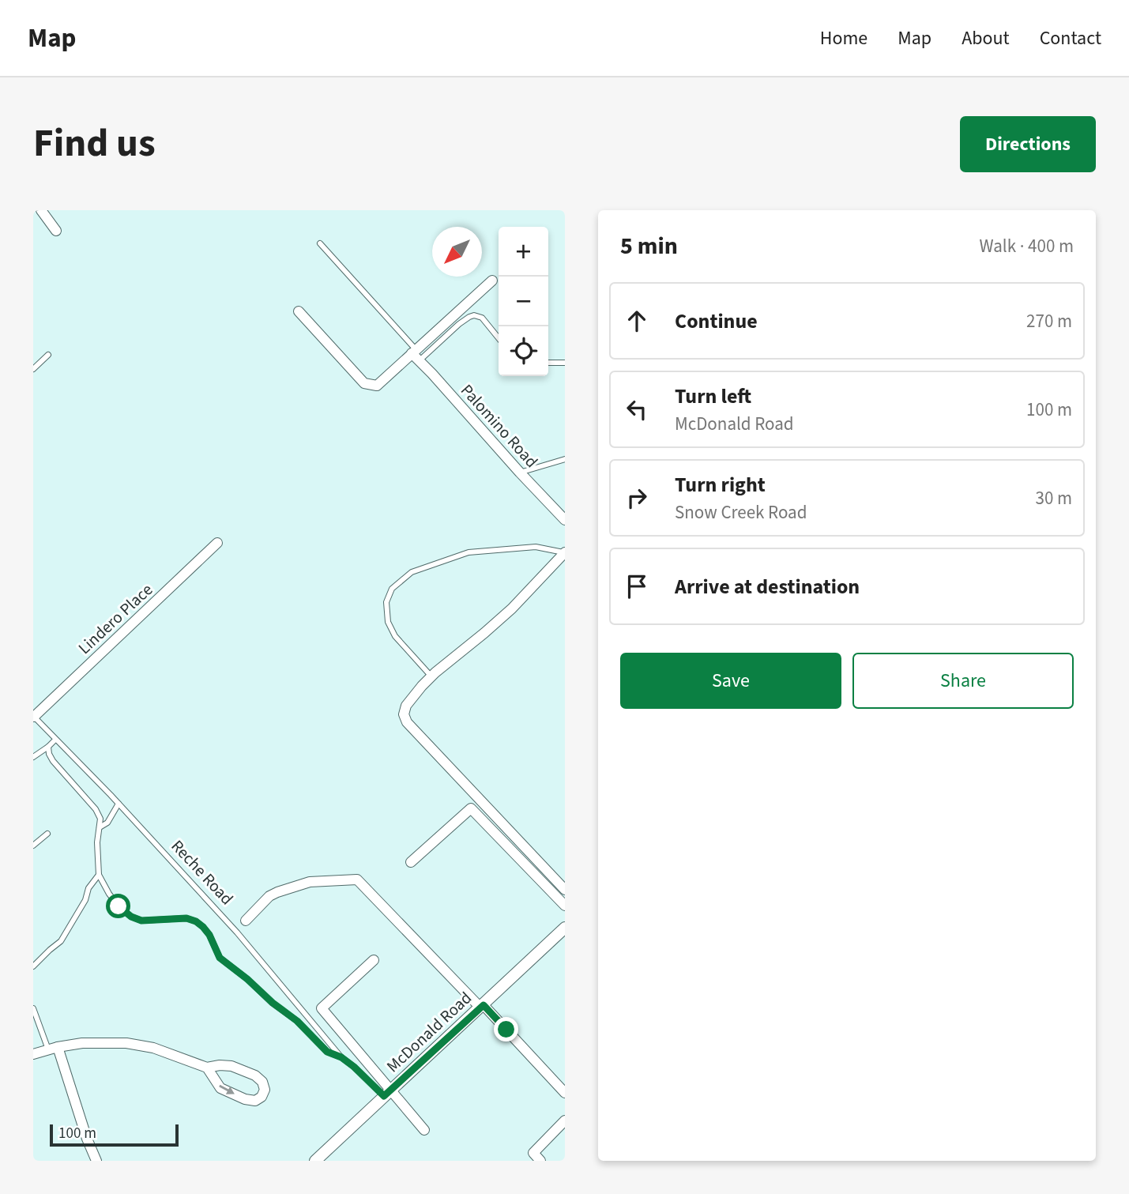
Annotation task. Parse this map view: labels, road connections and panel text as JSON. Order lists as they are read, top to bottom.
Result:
{
  "streets": {
    "street": ["Palomino Road", "Lindero Place", "McDonald Road"],
    "lane": ["Reche Road"]
  },
  "crossings": [
    ["Lindero Place", "Reche Road"]
  ],
  "scale_bar": "100 m",
  "north": "bottom left",
  "page": {
    "header": "Map",
    "nav": [
      "Home",
      "Map",
      "About",
      "Contact"
    ],
    "title": "Find us",
    "buttons": [
      "Directions",
      ["Save", "Share"]
    ],
    "heading": ["5 min", "Walk · 400 m"],
    "map_buttons": ["+", "−"],
    "list": [
      ["Continue", "270 m"],
      ["Turn left", "McDonald Road", "100 m"],
      ["Turn right", "Snow Creek Road", "30 m"],
      "Arrive at destination"
    ],
    "scale": "100 m"
  }
}
